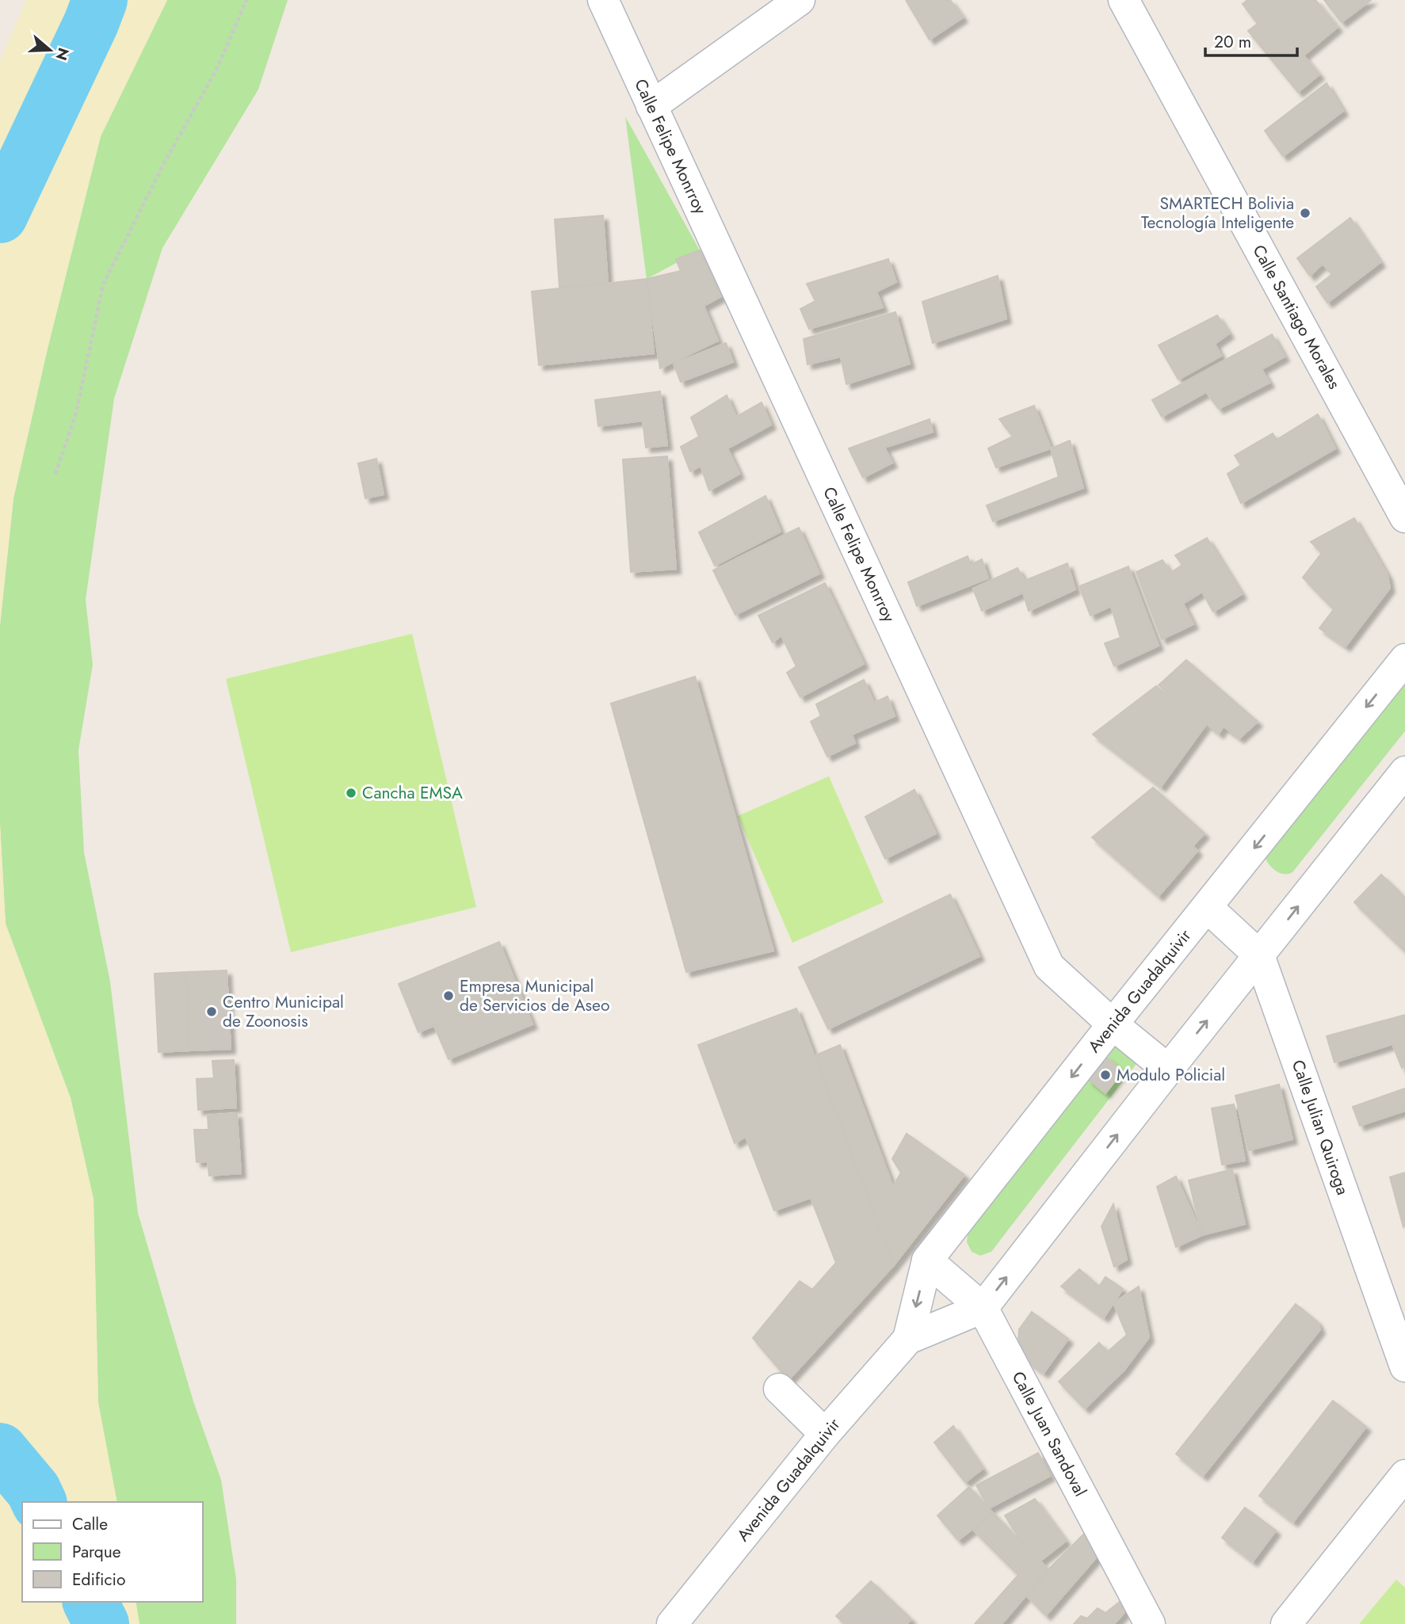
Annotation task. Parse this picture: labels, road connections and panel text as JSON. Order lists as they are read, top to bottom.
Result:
{
  "streets": {
    "street": [
      "Calle Felipe Monrroy",
      "Calle Santiago Morales",
      "Avenida Guadalquivir",
      "Calle Julian Quiroga",
      "Calle Juan Sandoval"
    ]
  },
  "crossings": [
    ["Calle Felipe Monrroy", "Avenida Guadalquivir"],
    ["Avenida Guadalquivir", "Calle Julian Quiroga"],
    ["Avenida Guadalquivir", "Calle Juan Sandoval"]
  ],
  "places": [
    "SMARTECH Bolivia Tecnología Inteligente",
    "Cancha EMSA",
    "Empresa Municipal de Servicios de Aseo",
    "Centro Municipal de Zoonosis",
    "Modulo Policial"
  ],
  "legend": ["Calle", "Parque", "Edificio"],
  "scale_bar": "20 m",
  "north": "right"
}
